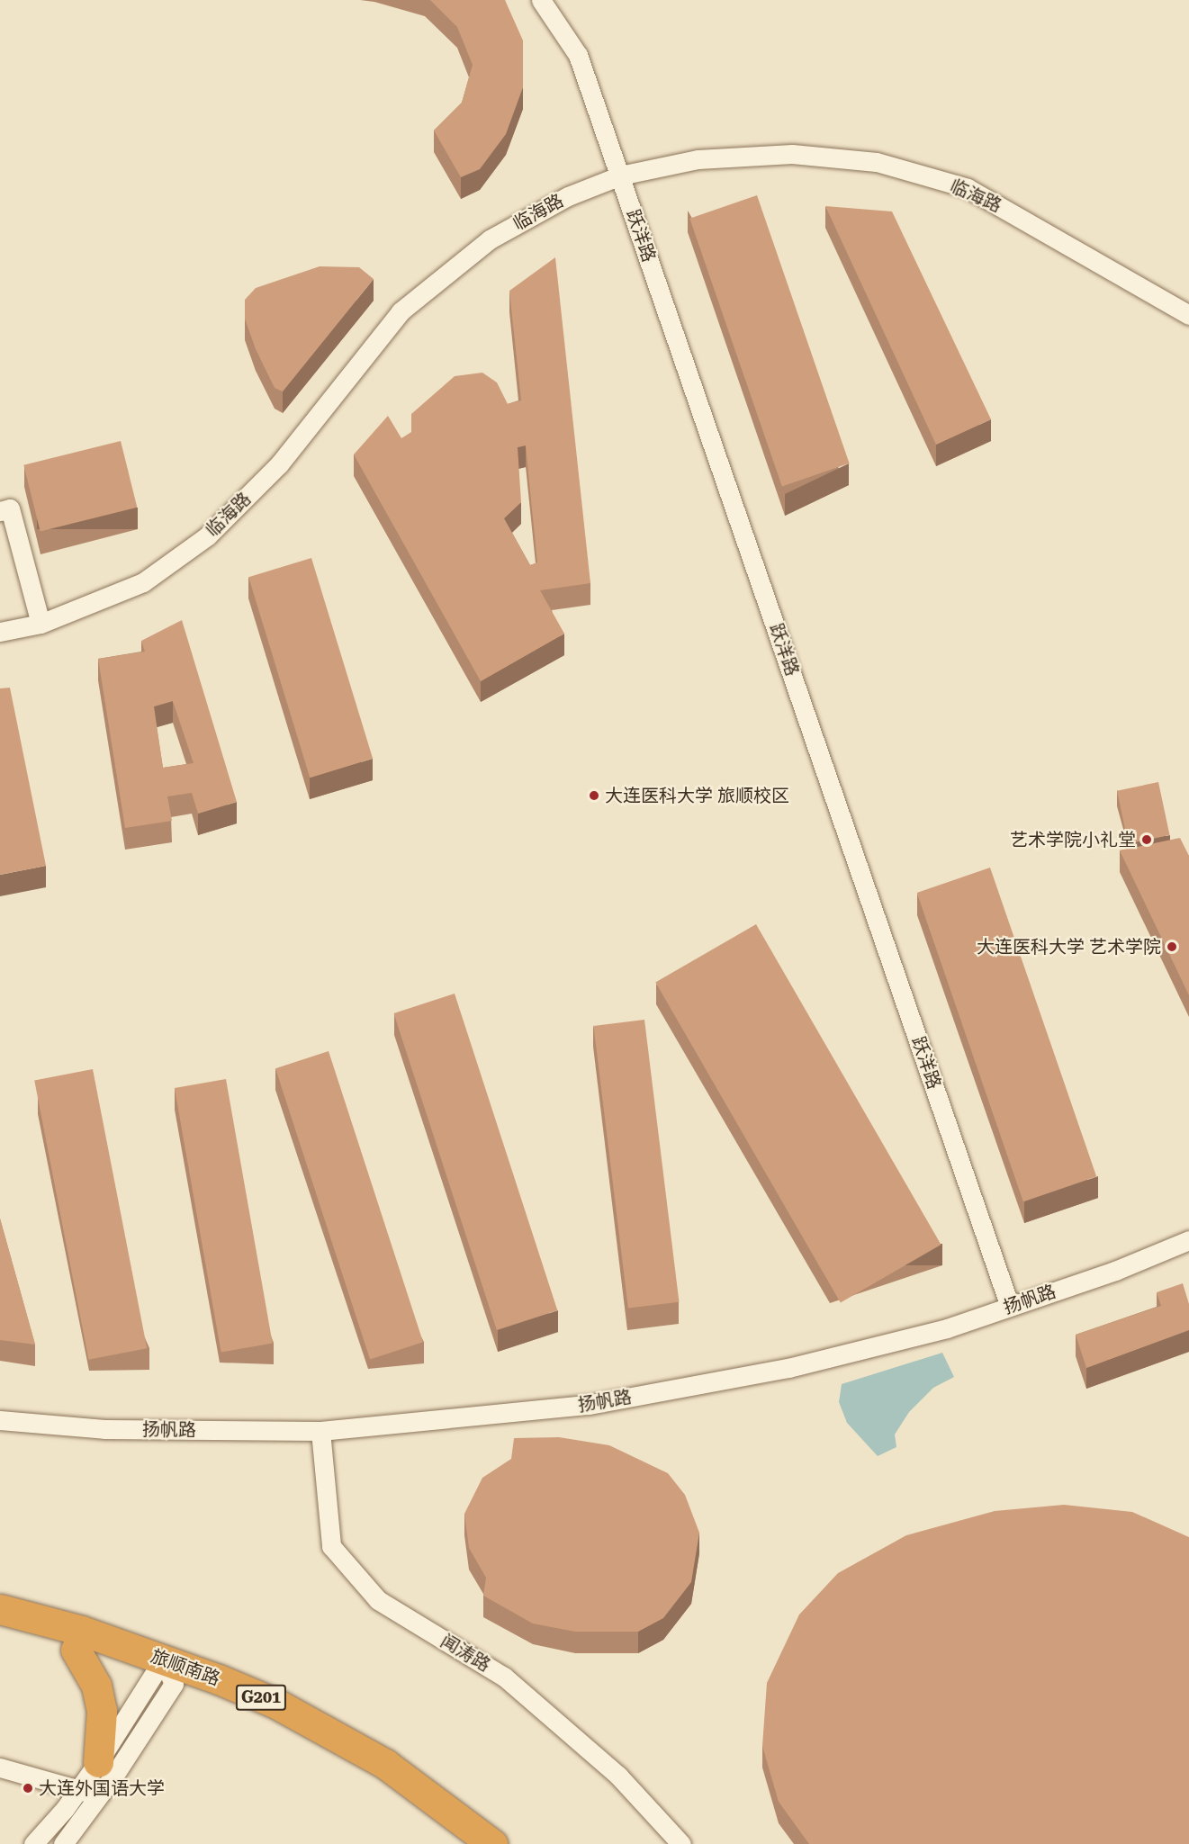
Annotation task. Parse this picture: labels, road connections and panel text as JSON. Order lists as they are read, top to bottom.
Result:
{
  "streets": {
    "highway": ["旅顺南路", "G201"],
    "street": [
      "临海路",
      "跃洋路",
      "扬帆路",
      "闻涛路"
    ]
  },
  "crossings": [
    ["临海路", "跃洋路"],
    ["跃洋路", "扬帆路"],
    ["扬帆路", "闻涛路"]
  ],
  "places": [
    "大连医科大学 旅顺校区",
    "艺术学院小礼堂",
    "大连医科大学 艺术学院",
    "大连外国语大学"
  ]
}
